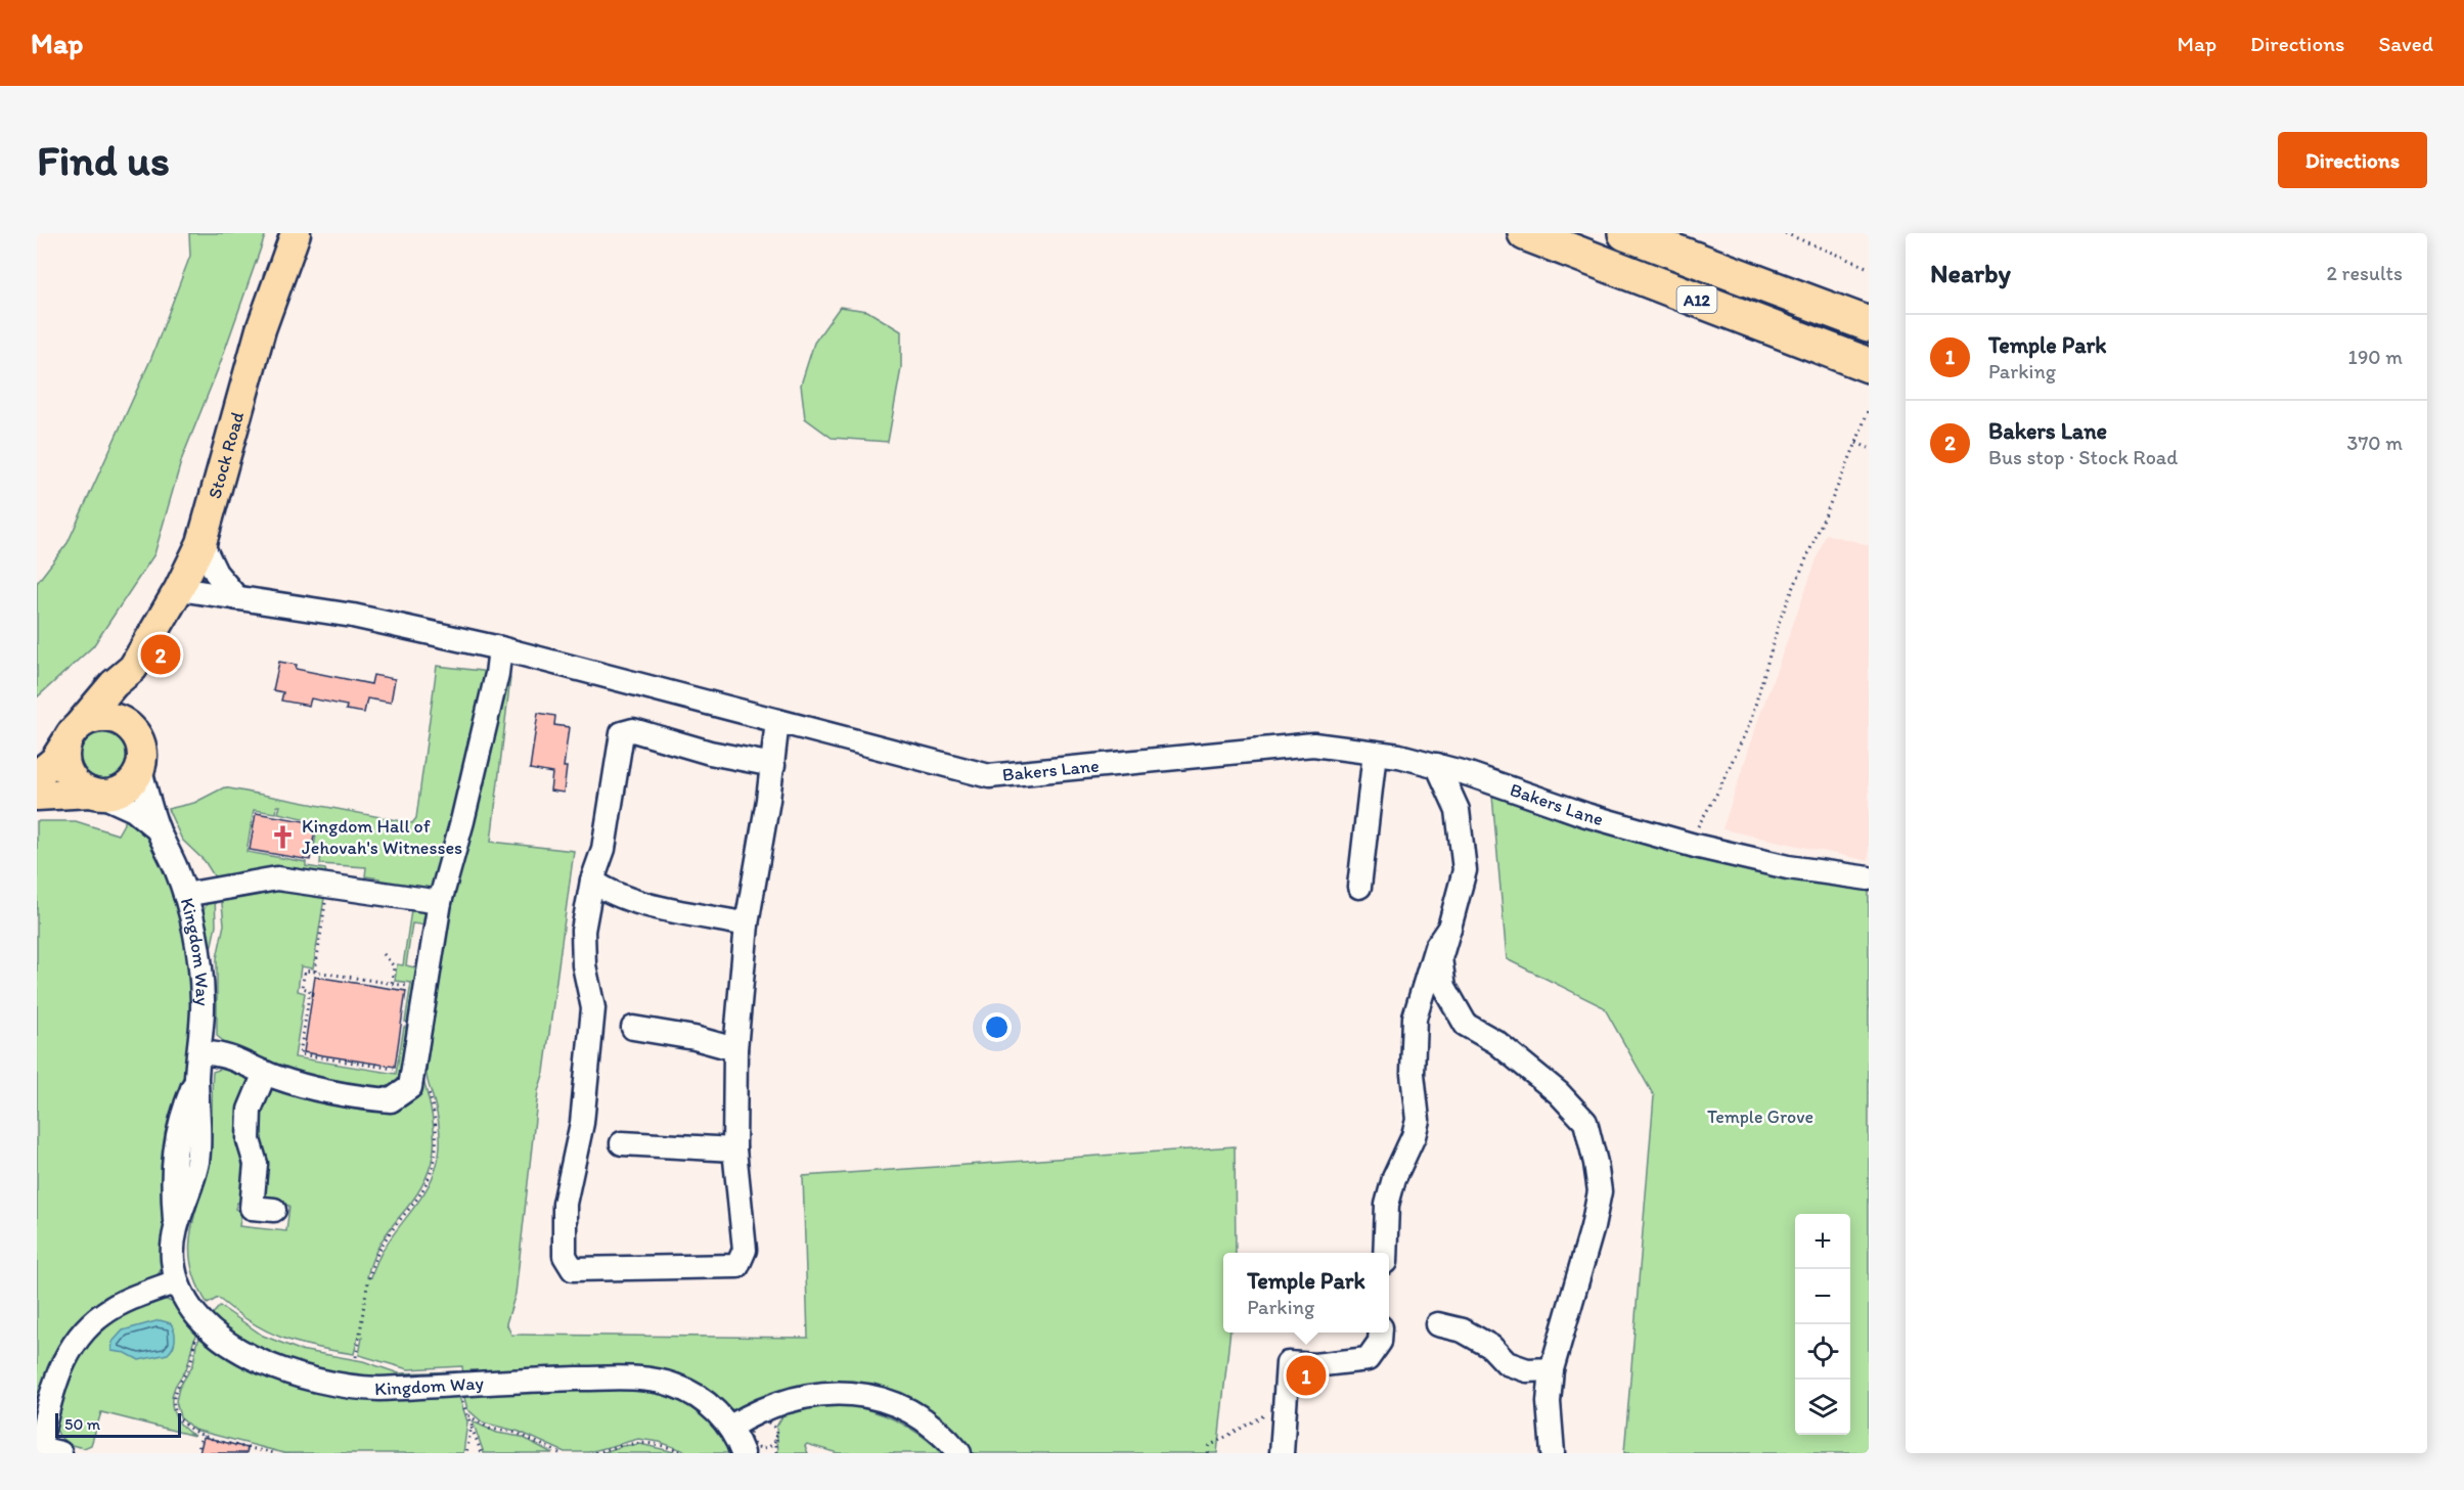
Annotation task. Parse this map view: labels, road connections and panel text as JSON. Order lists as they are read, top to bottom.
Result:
{
  "streets": {
    "highway": ["A12"],
    "main road": ["Stock Road"],
    "street": ["Bakers Lane", "Kingdom Way"]
  },
  "crossings": [
    ["Stock Road", "Bakers Lane"],
    ["Stock Road", "Kingdom Way"]
  ],
  "parks": ["Temple Grove"],
  "places": {
    "church": ["Kingdom Hall of Jehovah's Witnesses"]
  },
  "scale_bar": "50 m",
  "page": {
    "header": "Map",
    "nav": ["Map", "Directions", "Saved"],
    "buttons": "Directions",
    "title": "Find us",
    "heading": ["Nearby", "2 results"],
    "list": [
      {
        "mark": "1",
        "name": "Temple Park",
        "note": "Parking",
        "value": "190 m"
      },
      {
        "mark": "2",
        "name": "Bakers Lane",
        "note": "Bus stop · Stock Road",
        "value": "370 m"
      }
    ],
    "pins": ["2", "1"],
    "map_buttons": ["+", "−"],
    "popup": ["Temple Park", "Parking"],
    "scale": "50 m"
  }
}
